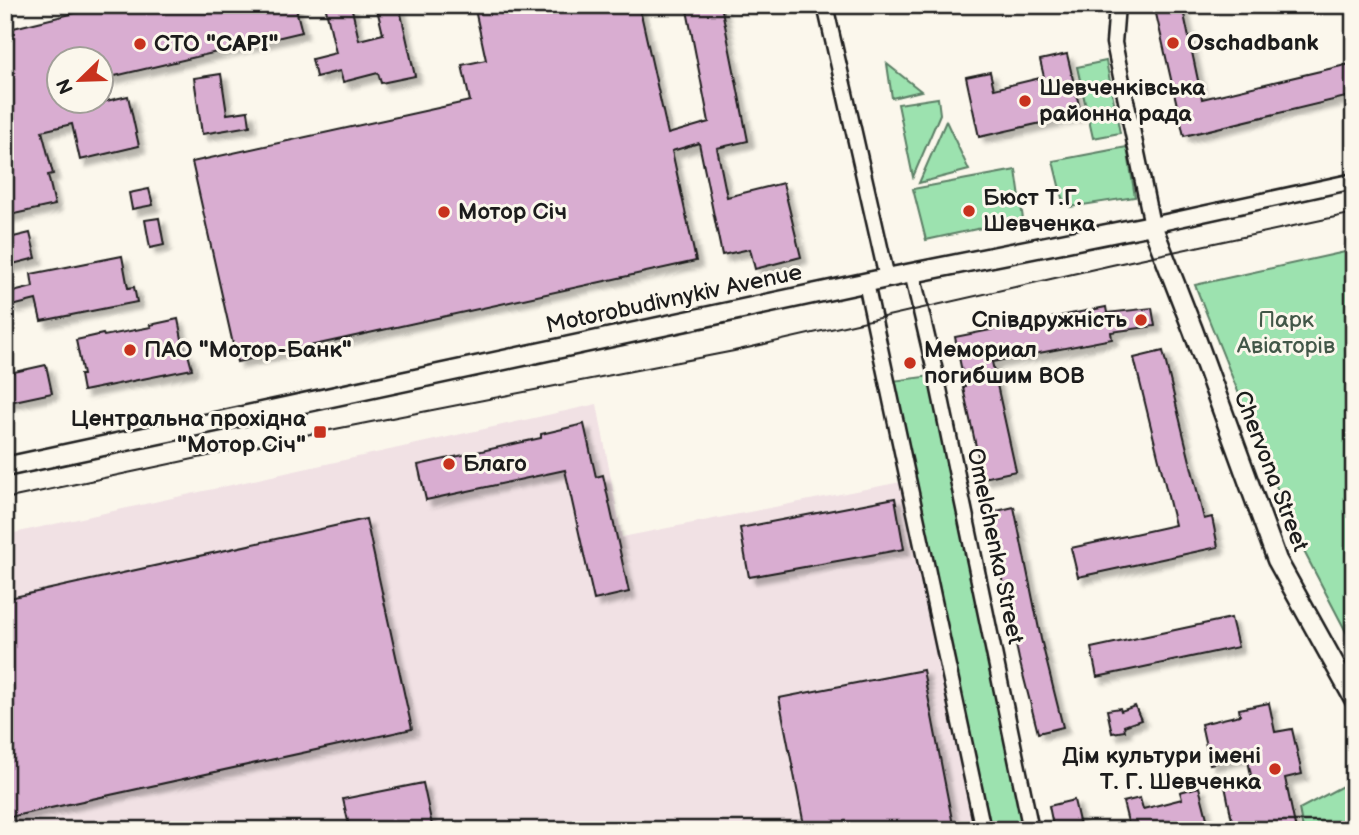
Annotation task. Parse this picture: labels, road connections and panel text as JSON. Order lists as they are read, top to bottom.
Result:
{
  "streets": {
    "main road": ["Motorobudivnykiv Avenue", "Chervona Street"],
    "street": ["Omelchenka Street"]
  },
  "crossings": [
    ["Motorobudivnykiv Avenue", "Chervona Street"],
    ["Motorobudivnykiv Avenue", "Omelchenka Street"]
  ],
  "parks": ["Парк Авіаторів"],
  "places": {
    "other": [
      "Oschadbank",
      "СТО \"CAPI\"",
      "Шевченківська районна рада",
      "Бюст Т.Г. Шевченка",
      "Мотор Січ",
      "Співдружність",
      "ПАО \"Мотор-Банк\"",
      "Мемориал погибшим ВОВ",
      "Благо",
      "Дім культури імені Т. Г. Шевченка"
    ],
    "transit": ["Центральна прохідна \"Мотор Січ\""]
  },
  "north": "bottom left"
}
